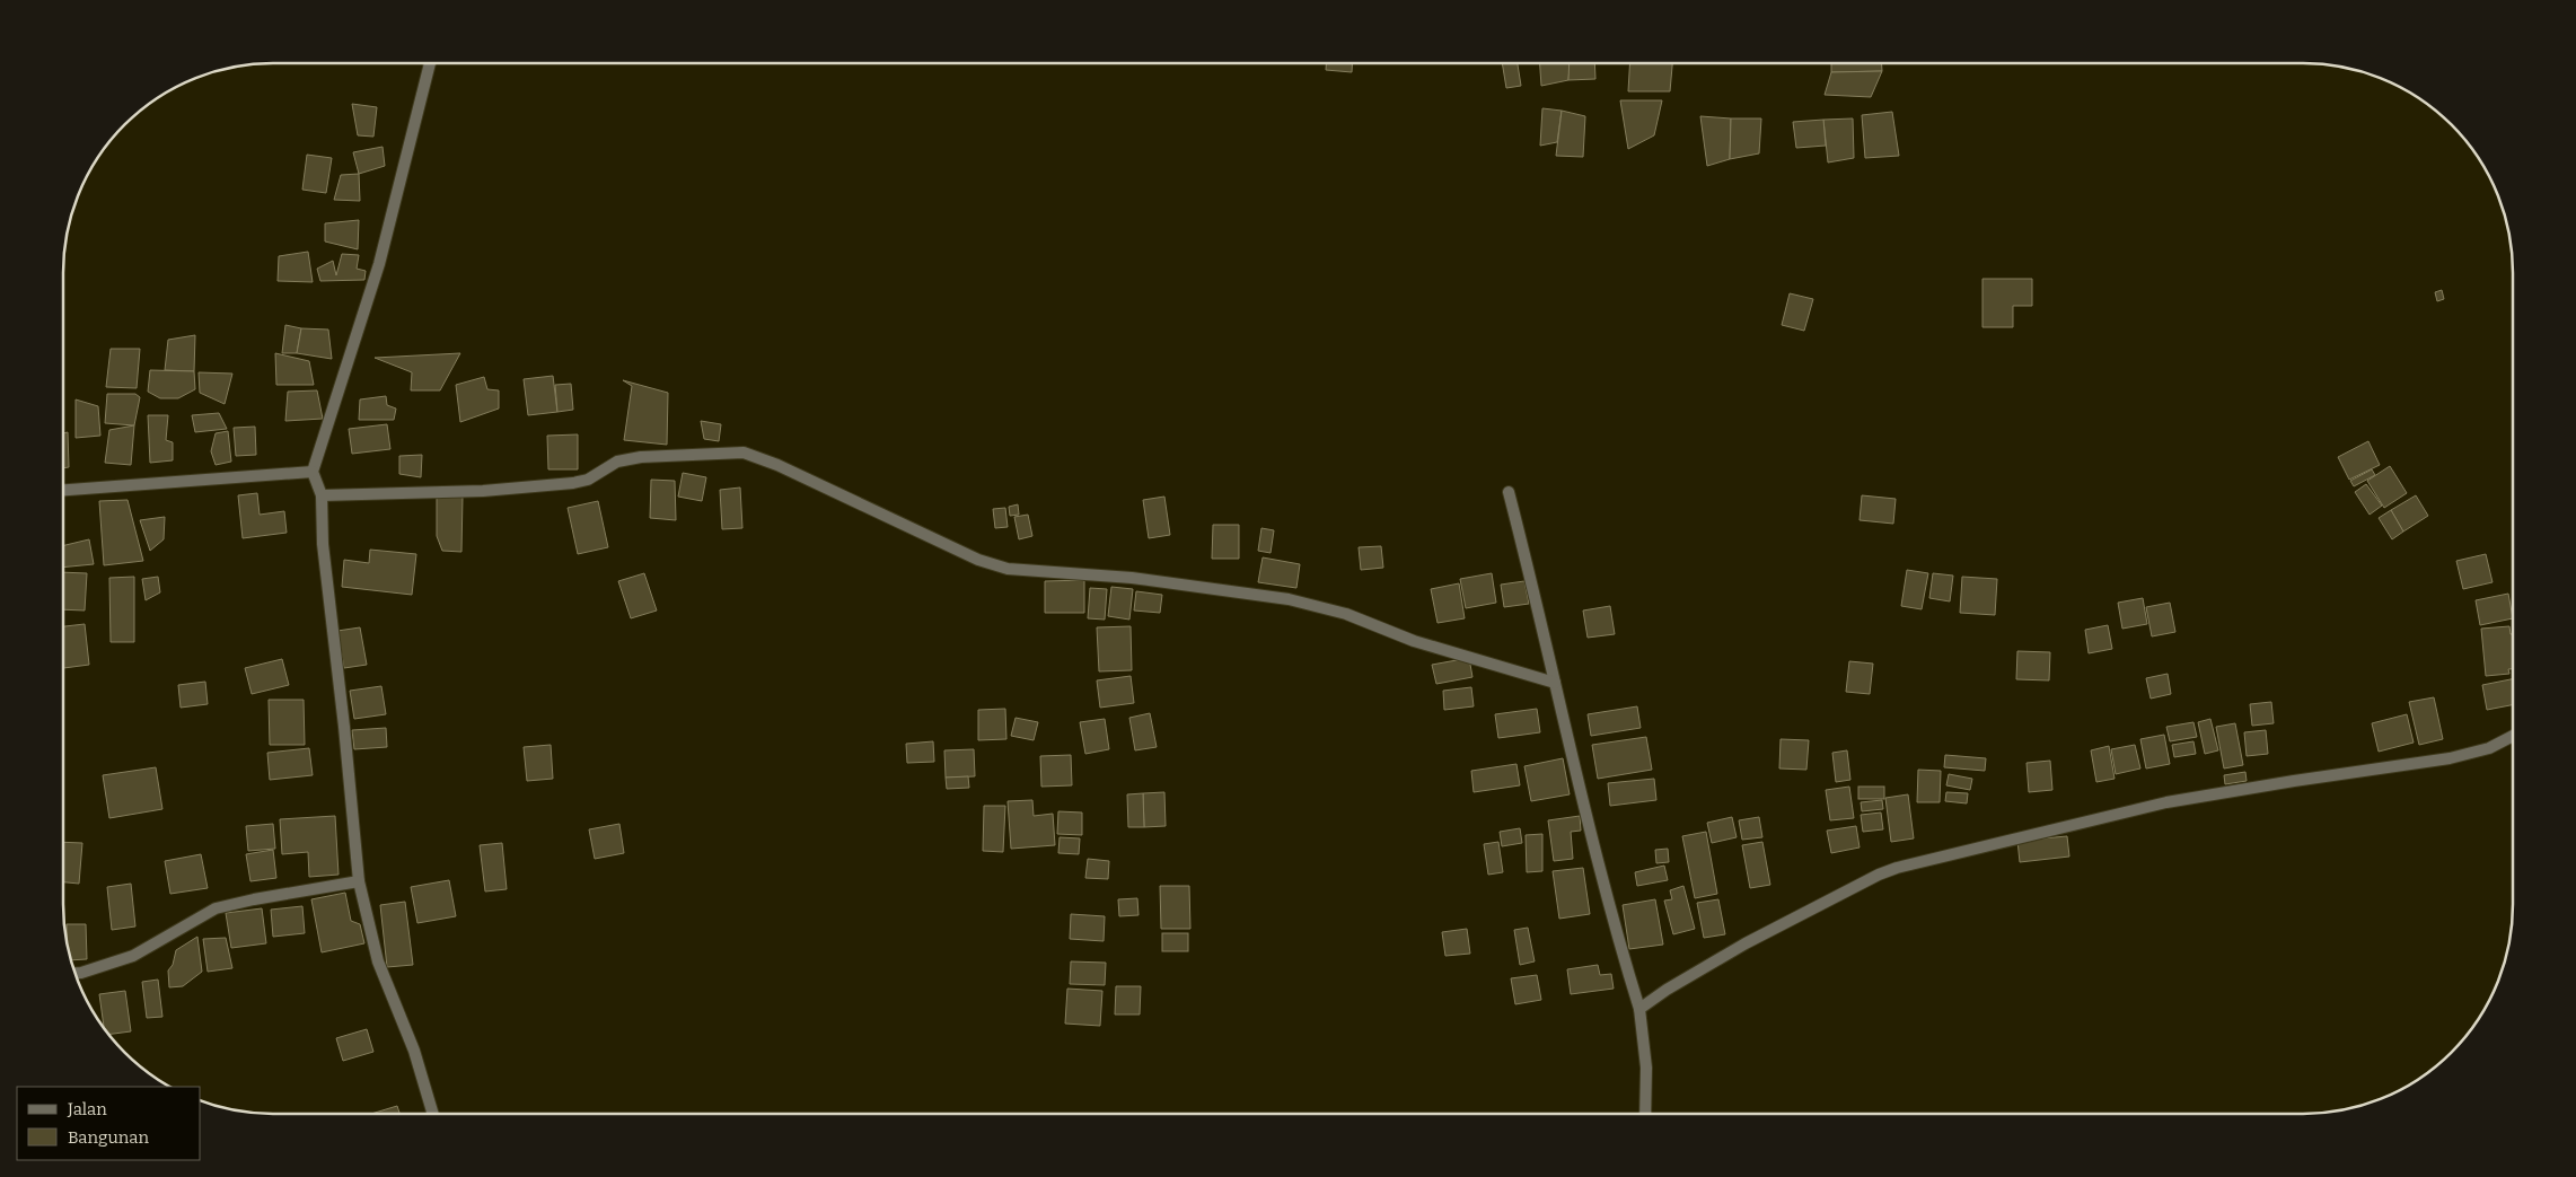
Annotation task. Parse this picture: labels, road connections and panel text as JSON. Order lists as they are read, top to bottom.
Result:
{
  "legend": ["Jalan", "Bangunan"]
}
